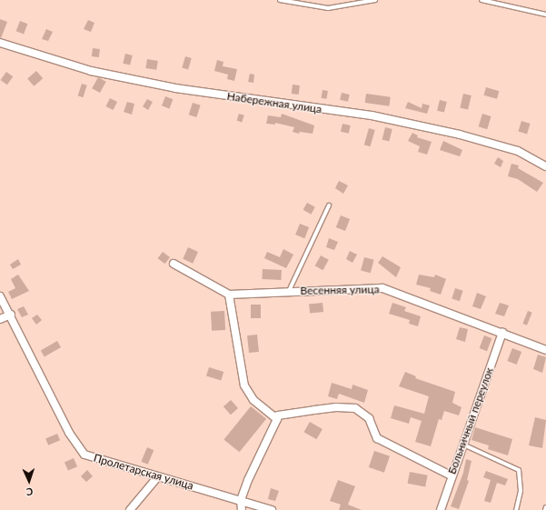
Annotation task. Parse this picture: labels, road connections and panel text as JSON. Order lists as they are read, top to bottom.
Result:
{
  "streets": {
    "street": [
      "Набережная улица",
      "Весенняя улица",
      "Больничный переулок",
      "Пролетарская улица"
    ]
  },
  "crossings": [
    ["Весенняя улица", "Больничный переулок"]
  ],
  "north": "bottom"
}
